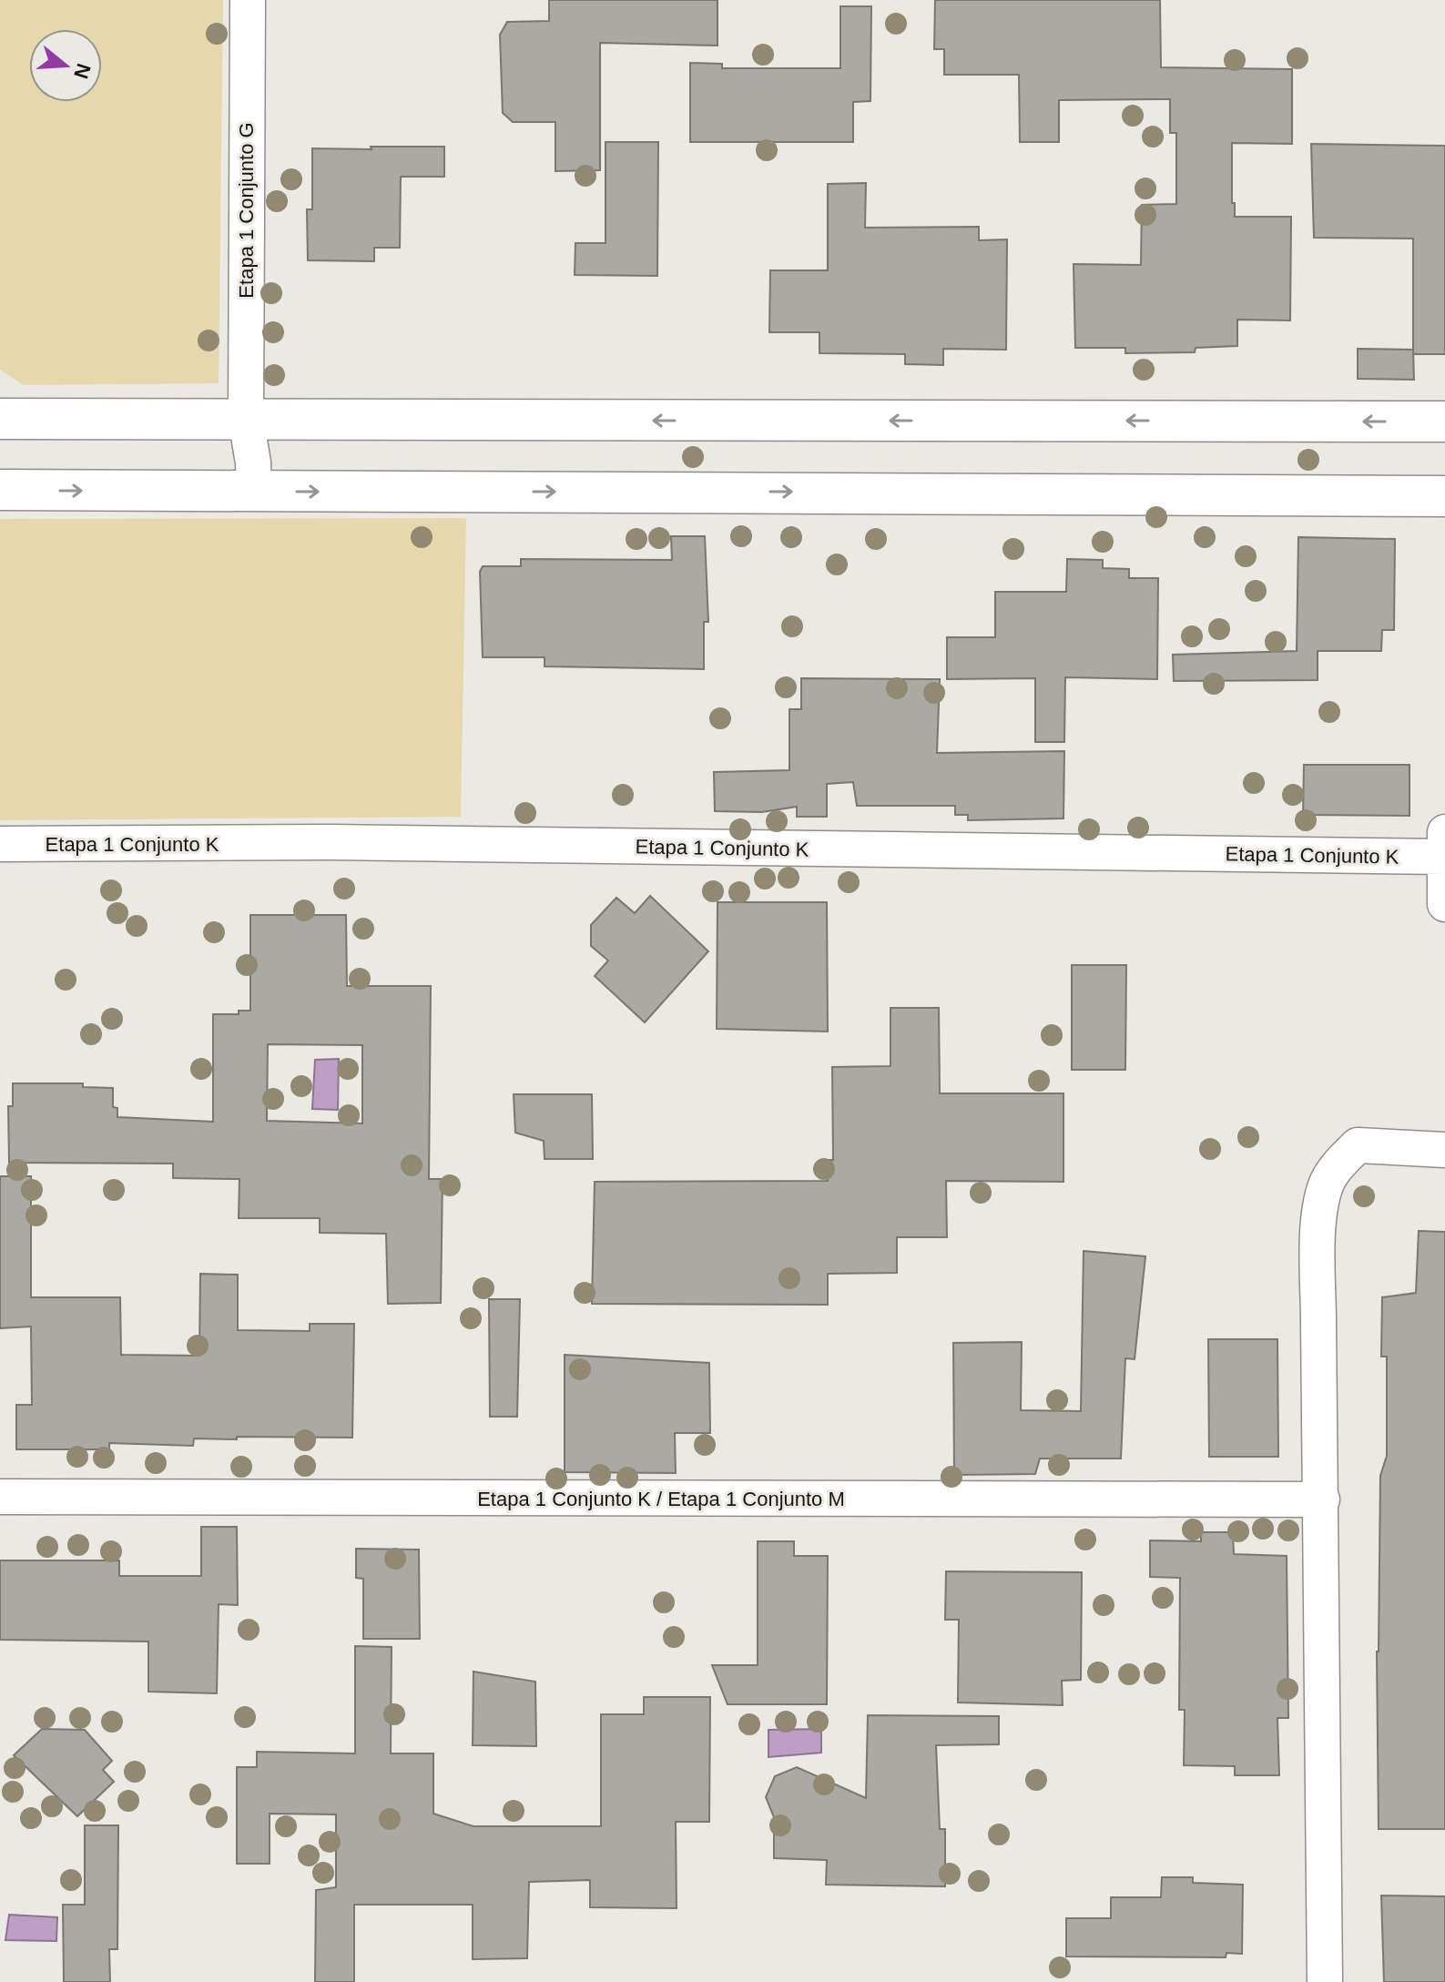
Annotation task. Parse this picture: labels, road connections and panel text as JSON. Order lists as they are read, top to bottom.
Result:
{
  "streets": {
    "street": ["Etapa 1 Conjunto G", "Etapa 1 Conjunto K", "Etapa 1 Conjunto K / Etapa 1 Conjunto M"]
  },
  "north": "right"
}
